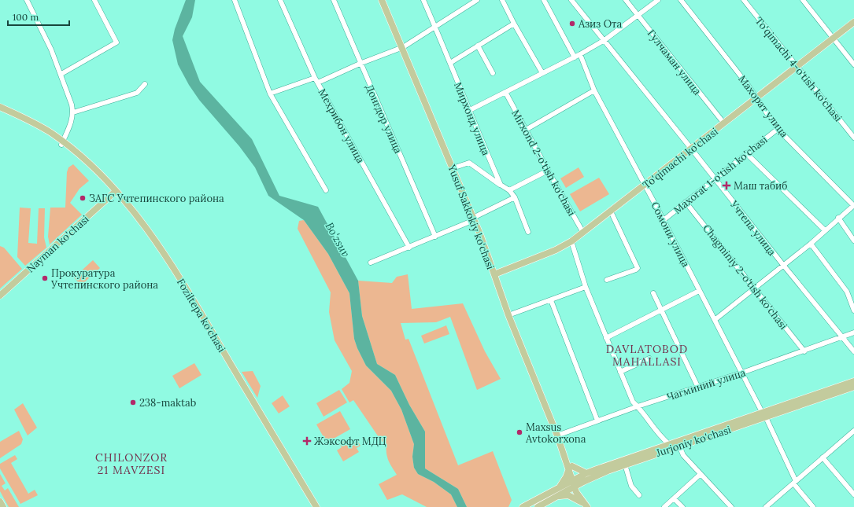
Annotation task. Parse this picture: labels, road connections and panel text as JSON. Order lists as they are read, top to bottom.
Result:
{
  "streets": {
    "main road": [
      "To'qimachi ko'chasi",
      "Yusuf Sakkokiy ko'chasi",
      "Nayman ko'chasi",
      "Foziltepa ko'chasi",
      "Jurjoniy ko'chasi"
    ],
    "street": [
      "Гулчаман улица",
      "To'qimachi 4-o'tish ko'chasi",
      "Махорат улица",
      "Донгдор улица",
      "Мирхонд улица",
      "Мехрибон улица",
      "Mirxond 2-o'tish ko'chasi",
      "Maxorat 1-o'tish ko'chasi",
      "Учтепа улица",
      "Сомони улица",
      "Chagminiy 2-o'tish ko'chasi",
      "Чагминий улица"
    ]
  },
  "crossings": [
    ["Гулчаман улица", "To'qimachi ko'chasi"],
    ["To'qimachi 4-o'tish ko'chasi", "To'qimachi ko'chasi"],
    ["Махорат улица", "To'qimachi ko'chasi"],
    ["Махорат улица", "Maxorat 1-o'tish ko'chasi"],
    ["Махорат улица", "Учтепа улица"],
    ["Махорат улица", "Сомони улица"],
    ["Махорат улица", "Chagminiy 2-o'tish ko'chasi"],
    ["To'qimachi ko'chasi", "Mirxond 2-o'tish ko'chasi"],
    ["To'qimachi ko'chasi", "Yusuf Sakkokiy ko'chasi"],
    ["To'qimachi ko'chasi", "Учтепа улица"],
    ["To'qimachi ko'chasi", "Сомони улица"],
    ["Maxorat 1-o'tish ko'chasi", "Учтепа улица"],
    ["Maxorat 1-o'tish ko'chasi", "Сомони улица"],
    ["Maxorat 1-o'tish ko'chasi", "Chagminiy 2-o'tish ko'chasi"],
    ["Yusuf Sakkokiy ko'chasi", "Чагминий улица"],
    ["Yusuf Sakkokiy ko'chasi", "Jurjoniy ko'chasi"],
    ["Учтепа улица", "Чагминий улица"],
    ["Сомони улица", "Чагминий улица"],
    ["Сомони улица", "Jurjoniy ko'chasi"],
    ["Nayman ko'chasi", "Foziltepa ko'chasi"],
    ["Chagminiy 2-o'tish ko'chasi", "Чагминий улица"]
  ],
  "districts": ["DAVLATOBOD MAHALLASI", "CHILONZOR 21 MAVZESI"],
  "water": ["Boʻzsuv"],
  "places": {
    "other": [
      "Азиз Ота",
      "ЗАГС Учтепинского района",
      "Прокуратура Учтепинского района",
      "238-maktab",
      "Maxsus Avtokorxona"
    ],
    "health": ["Маш табиб", "Жэксофт МДЦ"]
  },
  "scale_bar": "100 m"
}
